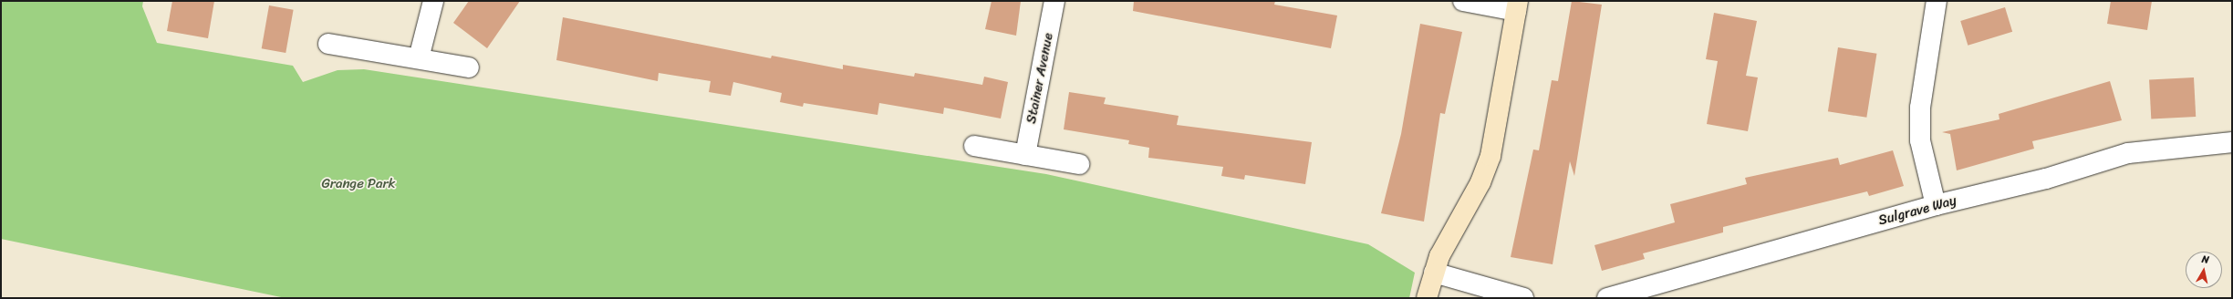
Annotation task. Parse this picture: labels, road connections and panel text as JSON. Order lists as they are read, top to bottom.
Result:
{
  "streets": {
    "street": ["Stainer Avenue", "Sulgrave Way"]
  },
  "parks": ["Grange Park"],
  "north": "top"
}
